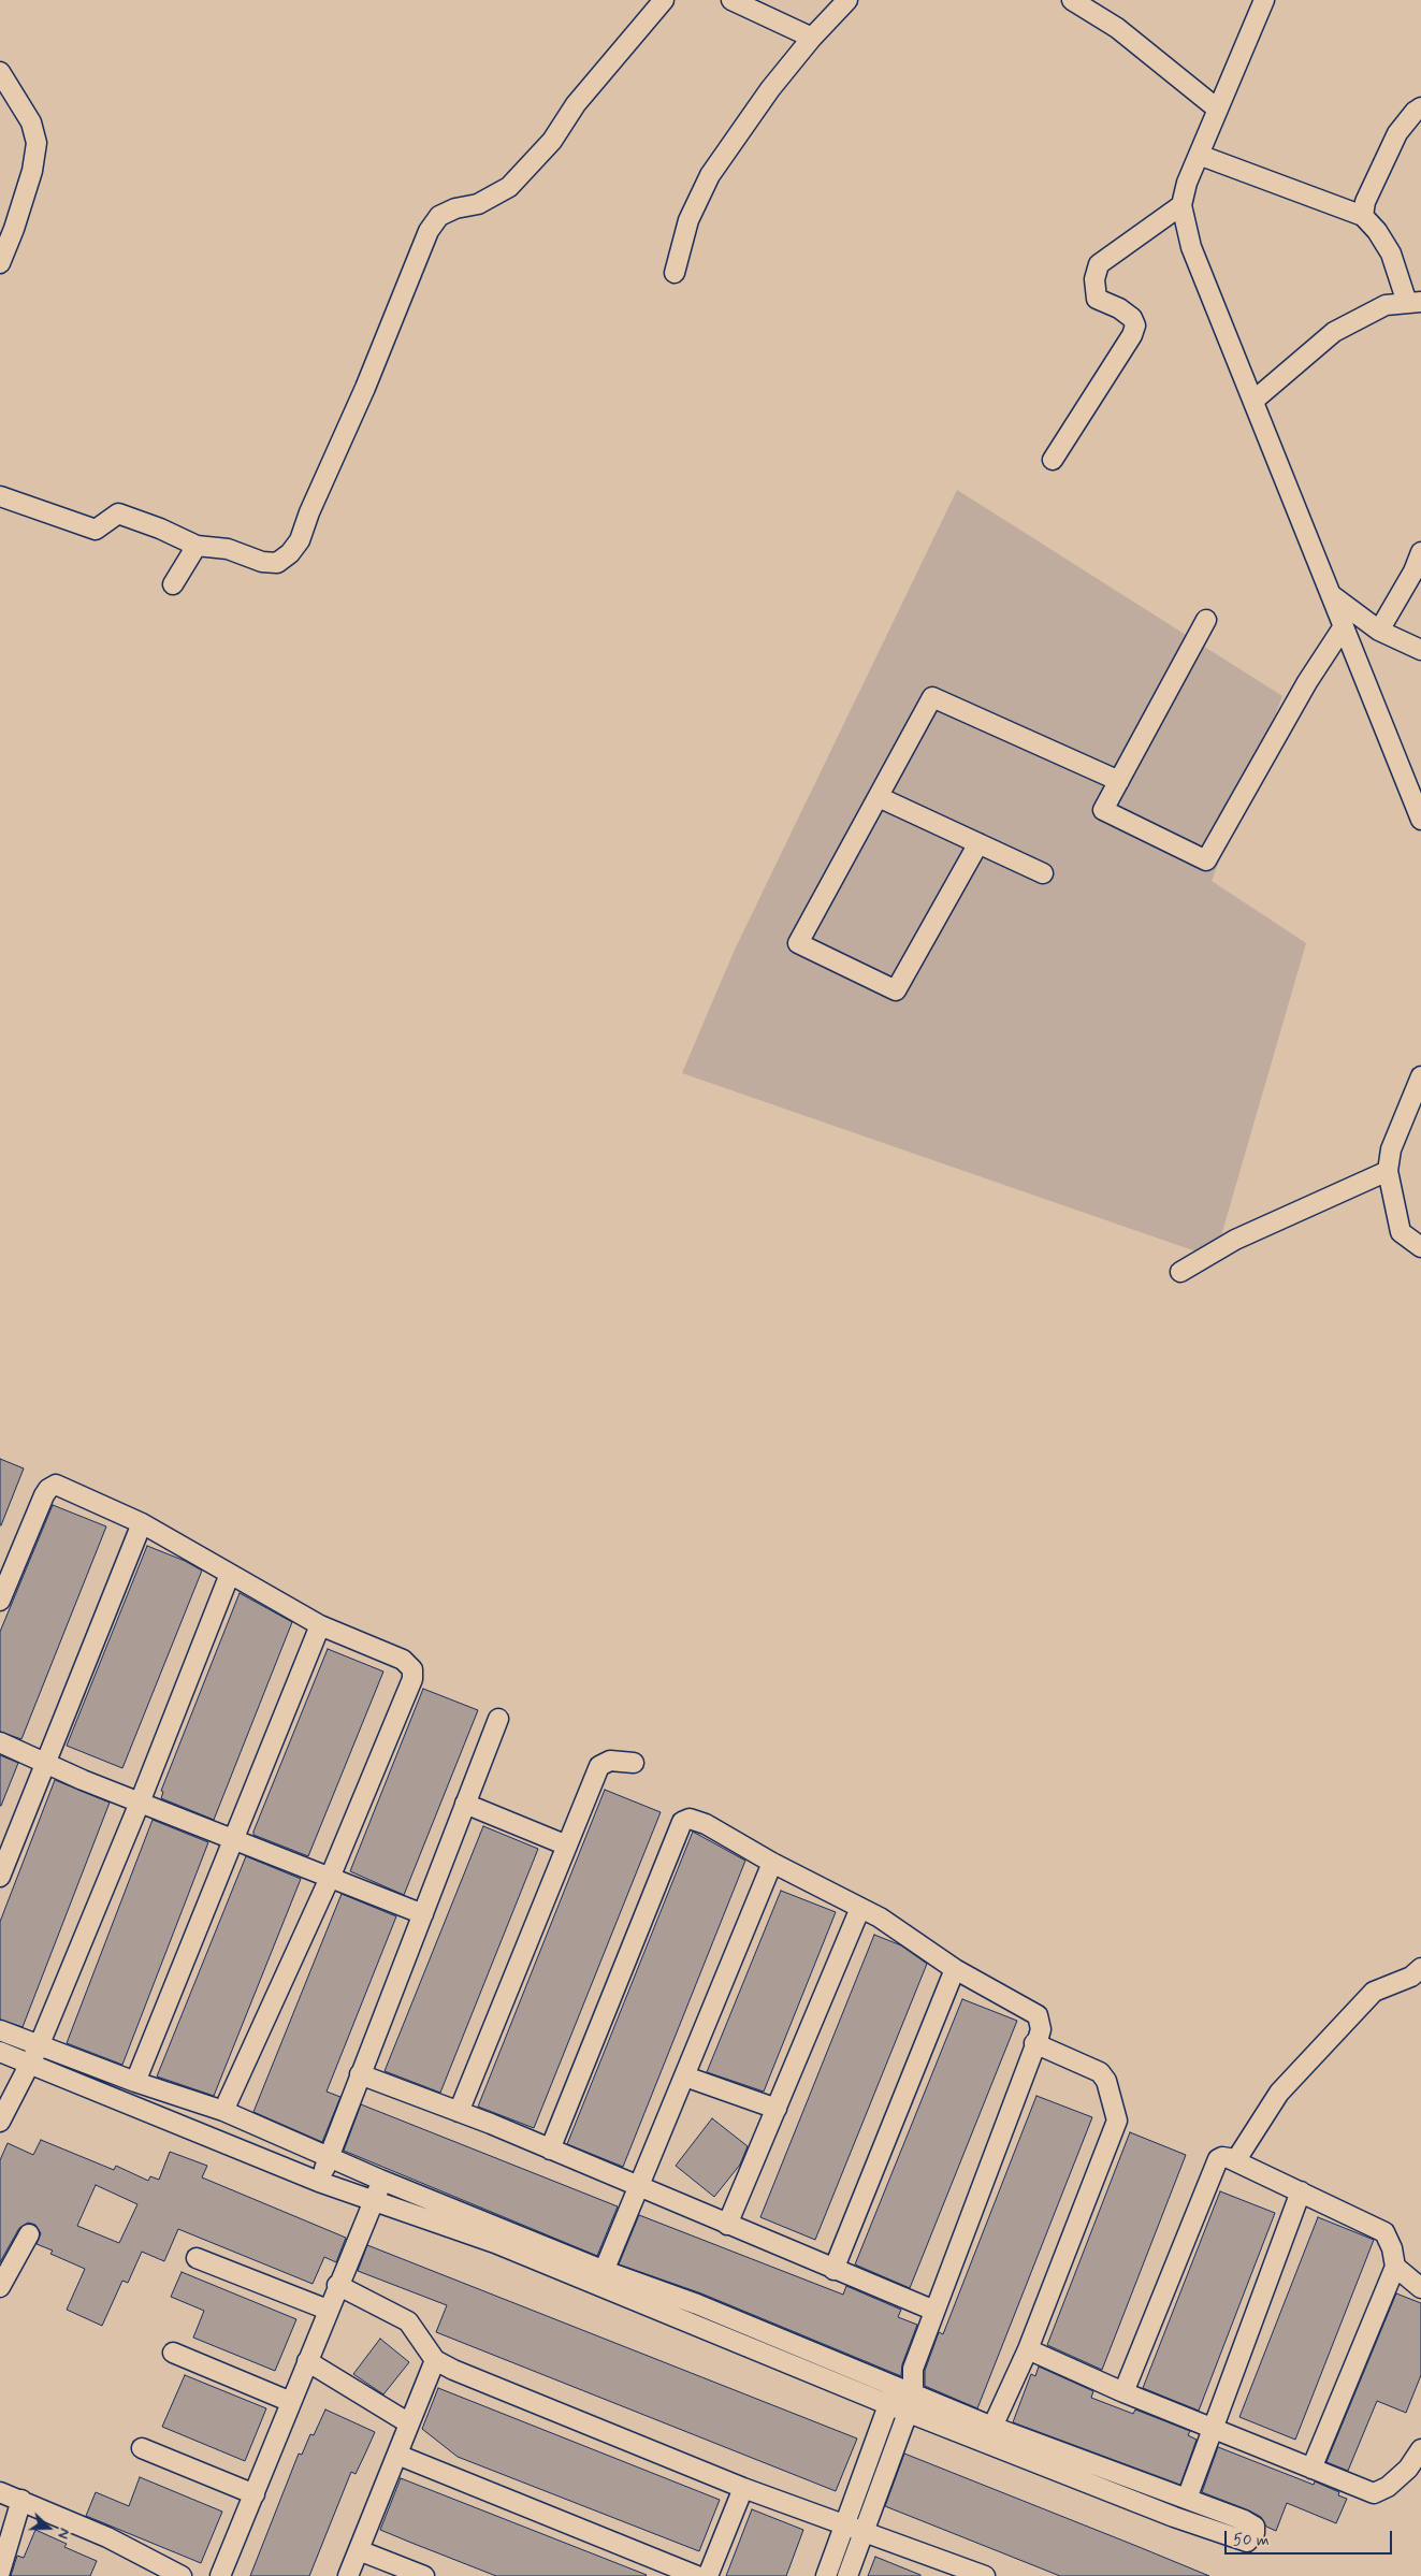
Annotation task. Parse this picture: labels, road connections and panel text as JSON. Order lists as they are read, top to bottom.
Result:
{
  "scale_bar": "50 m",
  "north": "right"
}
